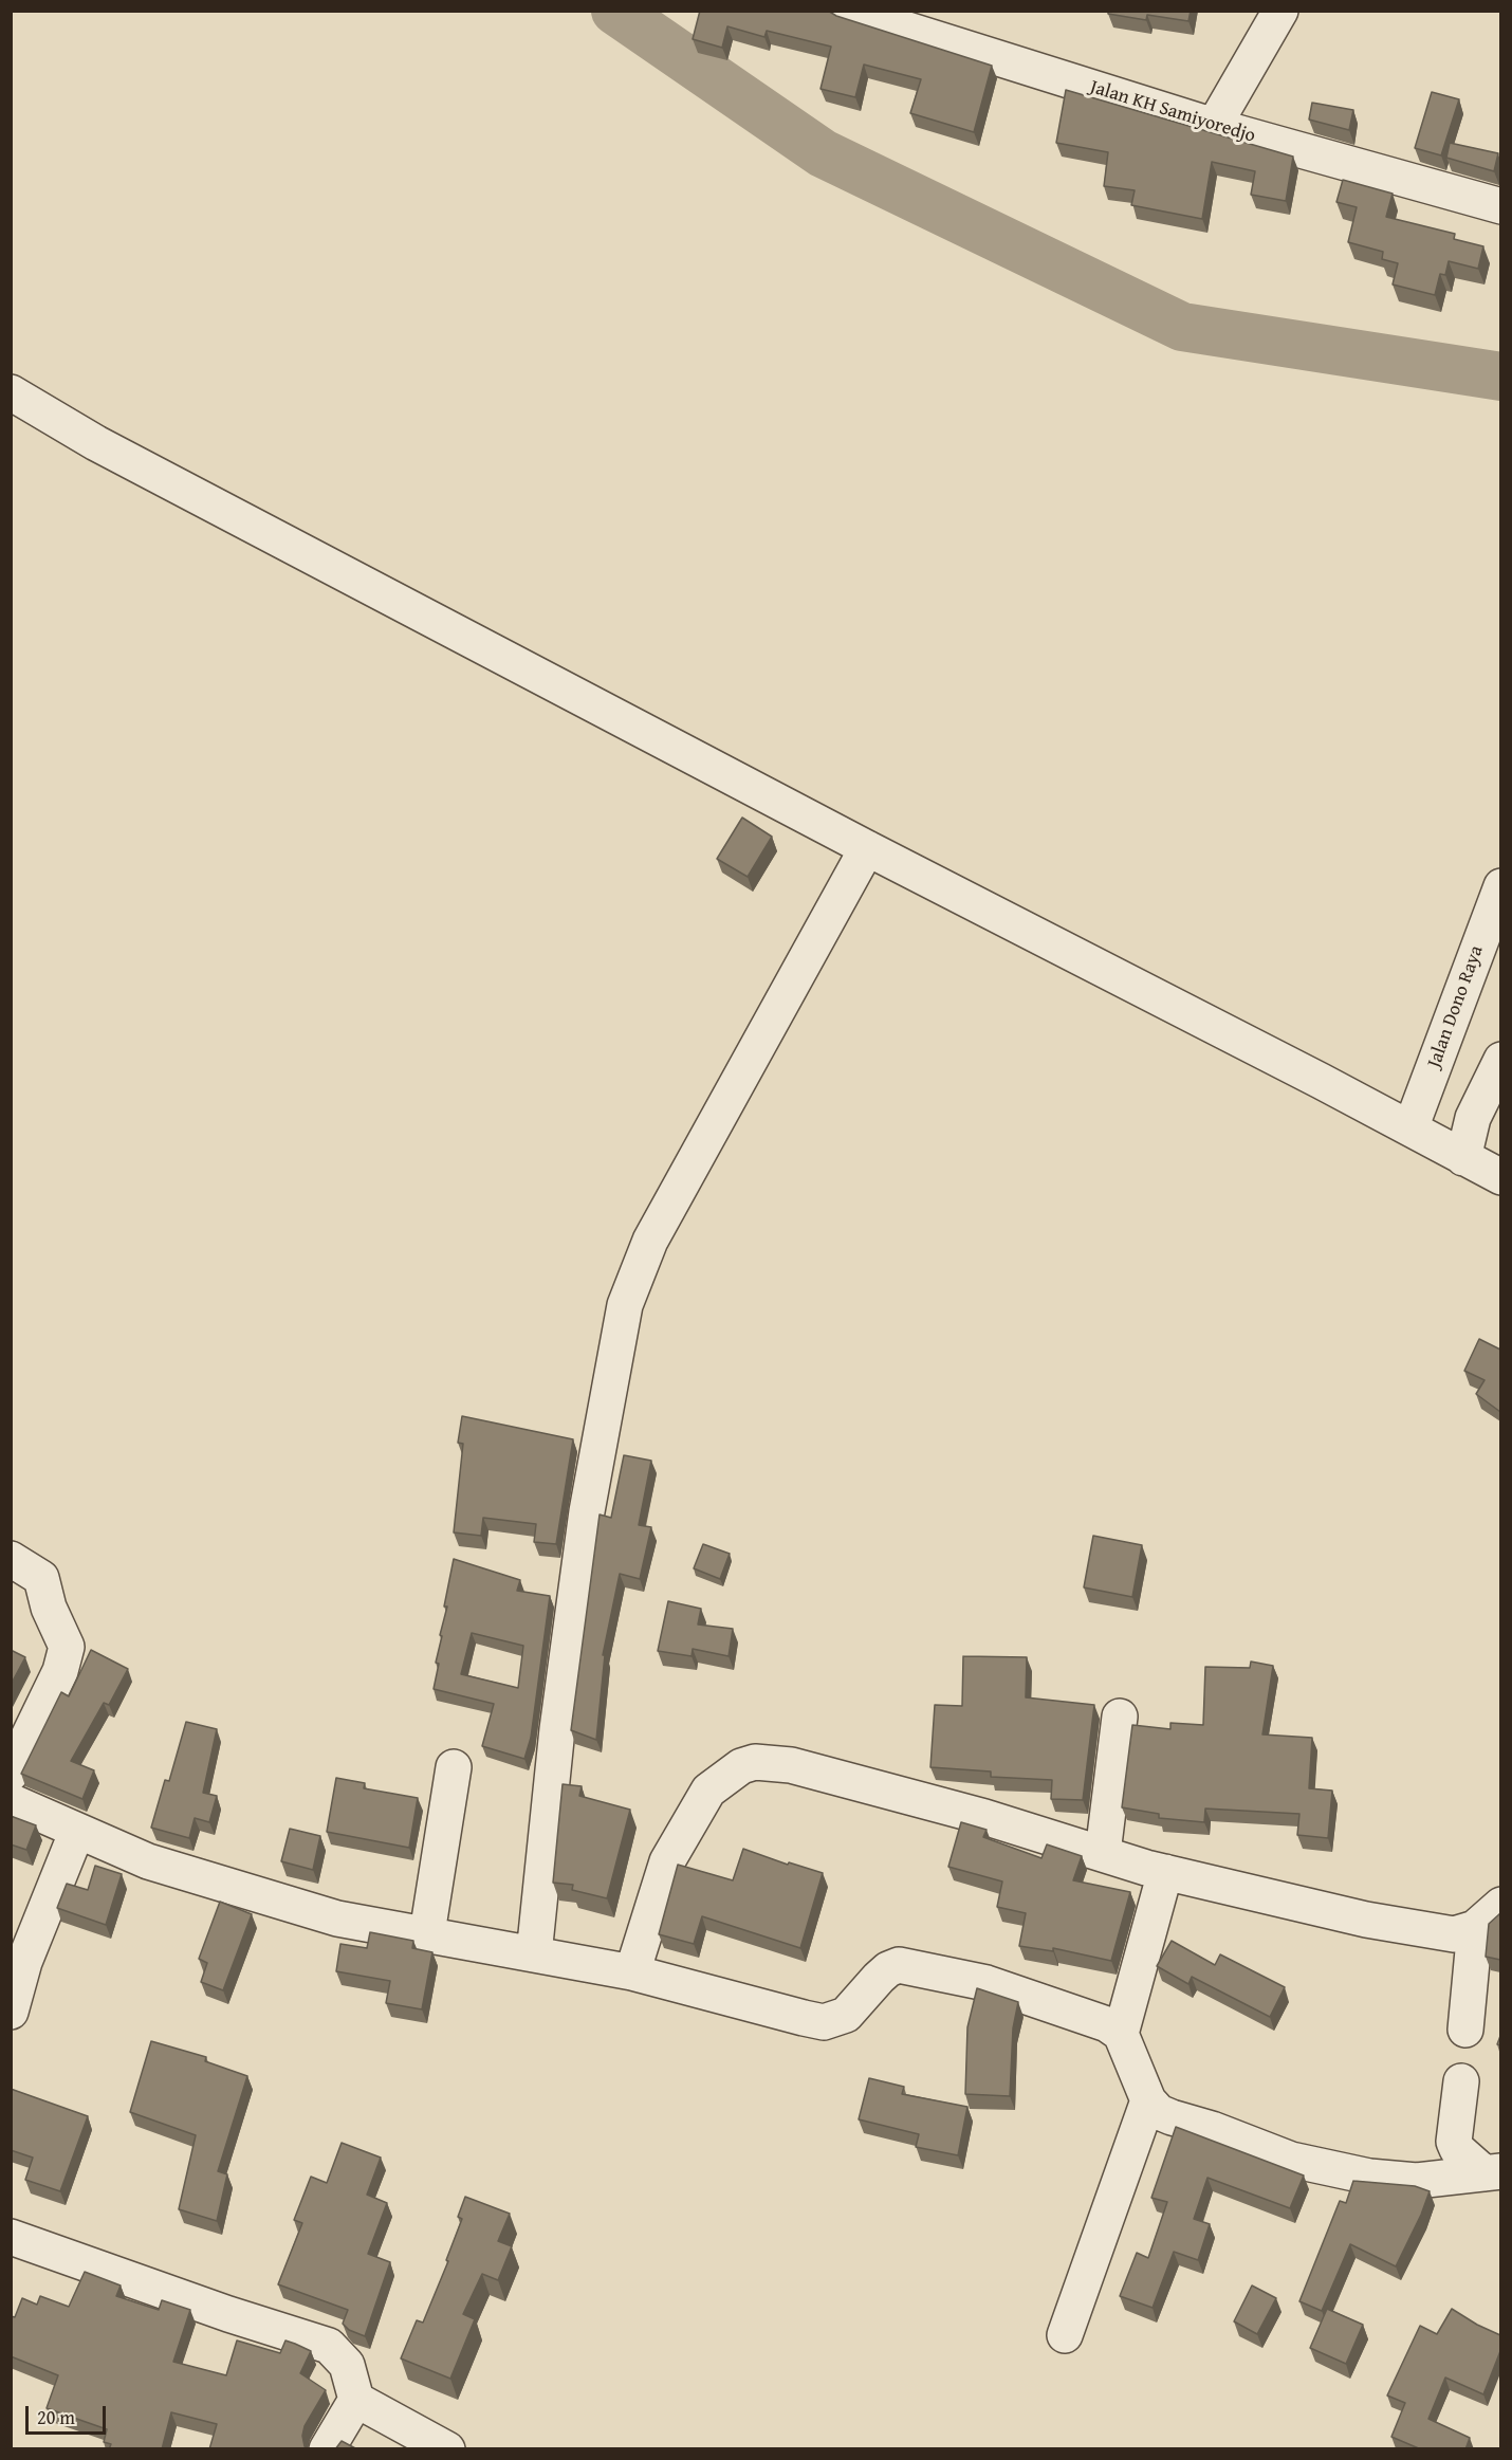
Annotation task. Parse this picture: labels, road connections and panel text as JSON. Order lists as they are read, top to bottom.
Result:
{
  "streets": {
    "street": ["Jalan KH Samiyoredjo", "Jalan Dono Raya"]
  },
  "scale_bar": "20 m"
}
